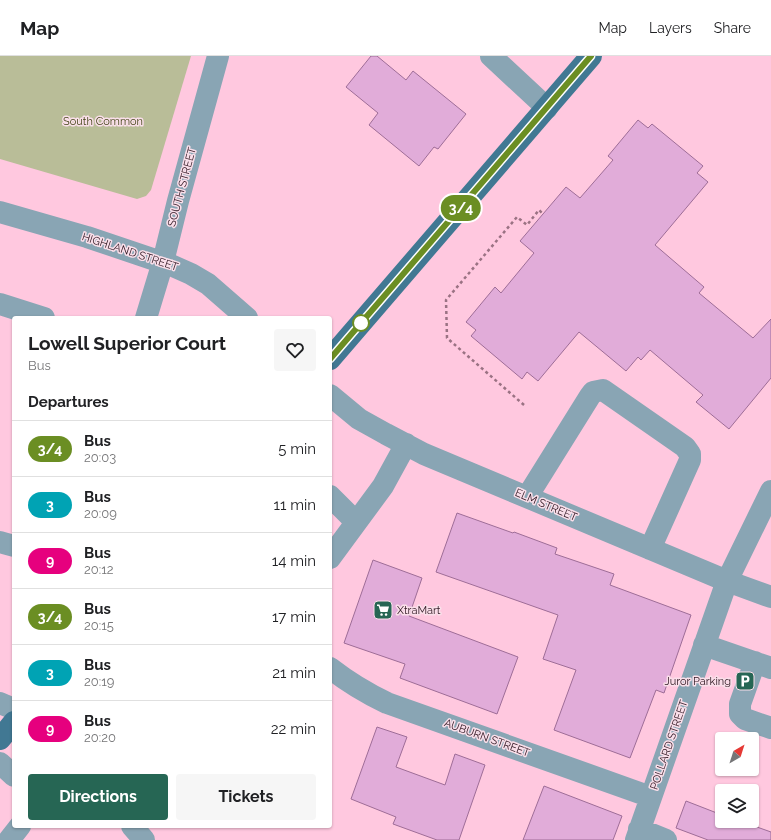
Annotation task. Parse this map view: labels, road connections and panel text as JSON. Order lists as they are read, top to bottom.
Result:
{
  "streets": {
    "street": [
      "SOUTH STREET",
      "HIGHLAND STREET",
      "ELM STREET",
      "AUBURN STREET",
      "POLLARD STREET"
    ]
  },
  "crossings": [
    ["SOUTH STREET", "HIGHLAND STREET"],
    ["ELM STREET", "POLLARD STREET"],
    ["AUBURN STREET", "POLLARD STREET"]
  ],
  "parks": ["South Common"],
  "places": {
    "supermarket": ["XtraMart"],
    "parking": ["Juror Parking"]
  },
  "lines": ["bus line 3/4"],
  "north": "top right",
  "page": {
    "header": "Map",
    "nav": ["Map", "Layers", "Share"],
    "on_map": "3/4",
    "heading": [
      ["Lowell Superior Court", "Bus"],
      "Departures"
    ],
    "list": [
      {
        "mark": "3/4",
        "name": "Bus",
        "note": "20:03",
        "value": "5 min"
      },
      {
        "mark": "3",
        "name": "Bus",
        "note": "20:09",
        "value": "11 min"
      },
      {
        "mark": "9",
        "name": "Bus",
        "note": "20:12",
        "value": "14 min"
      },
      {
        "mark": "3/4",
        "name": "Bus",
        "note": "20:15",
        "value": "17 min"
      },
      {
        "mark": "3",
        "name": "Bus",
        "note": "20:19",
        "value": "21 min"
      },
      {
        "mark": "9",
        "name": "Bus",
        "note": "20:20",
        "value": "22 min"
      }
    ],
    "buttons": ["Directions", "Tickets"]
  }
}
